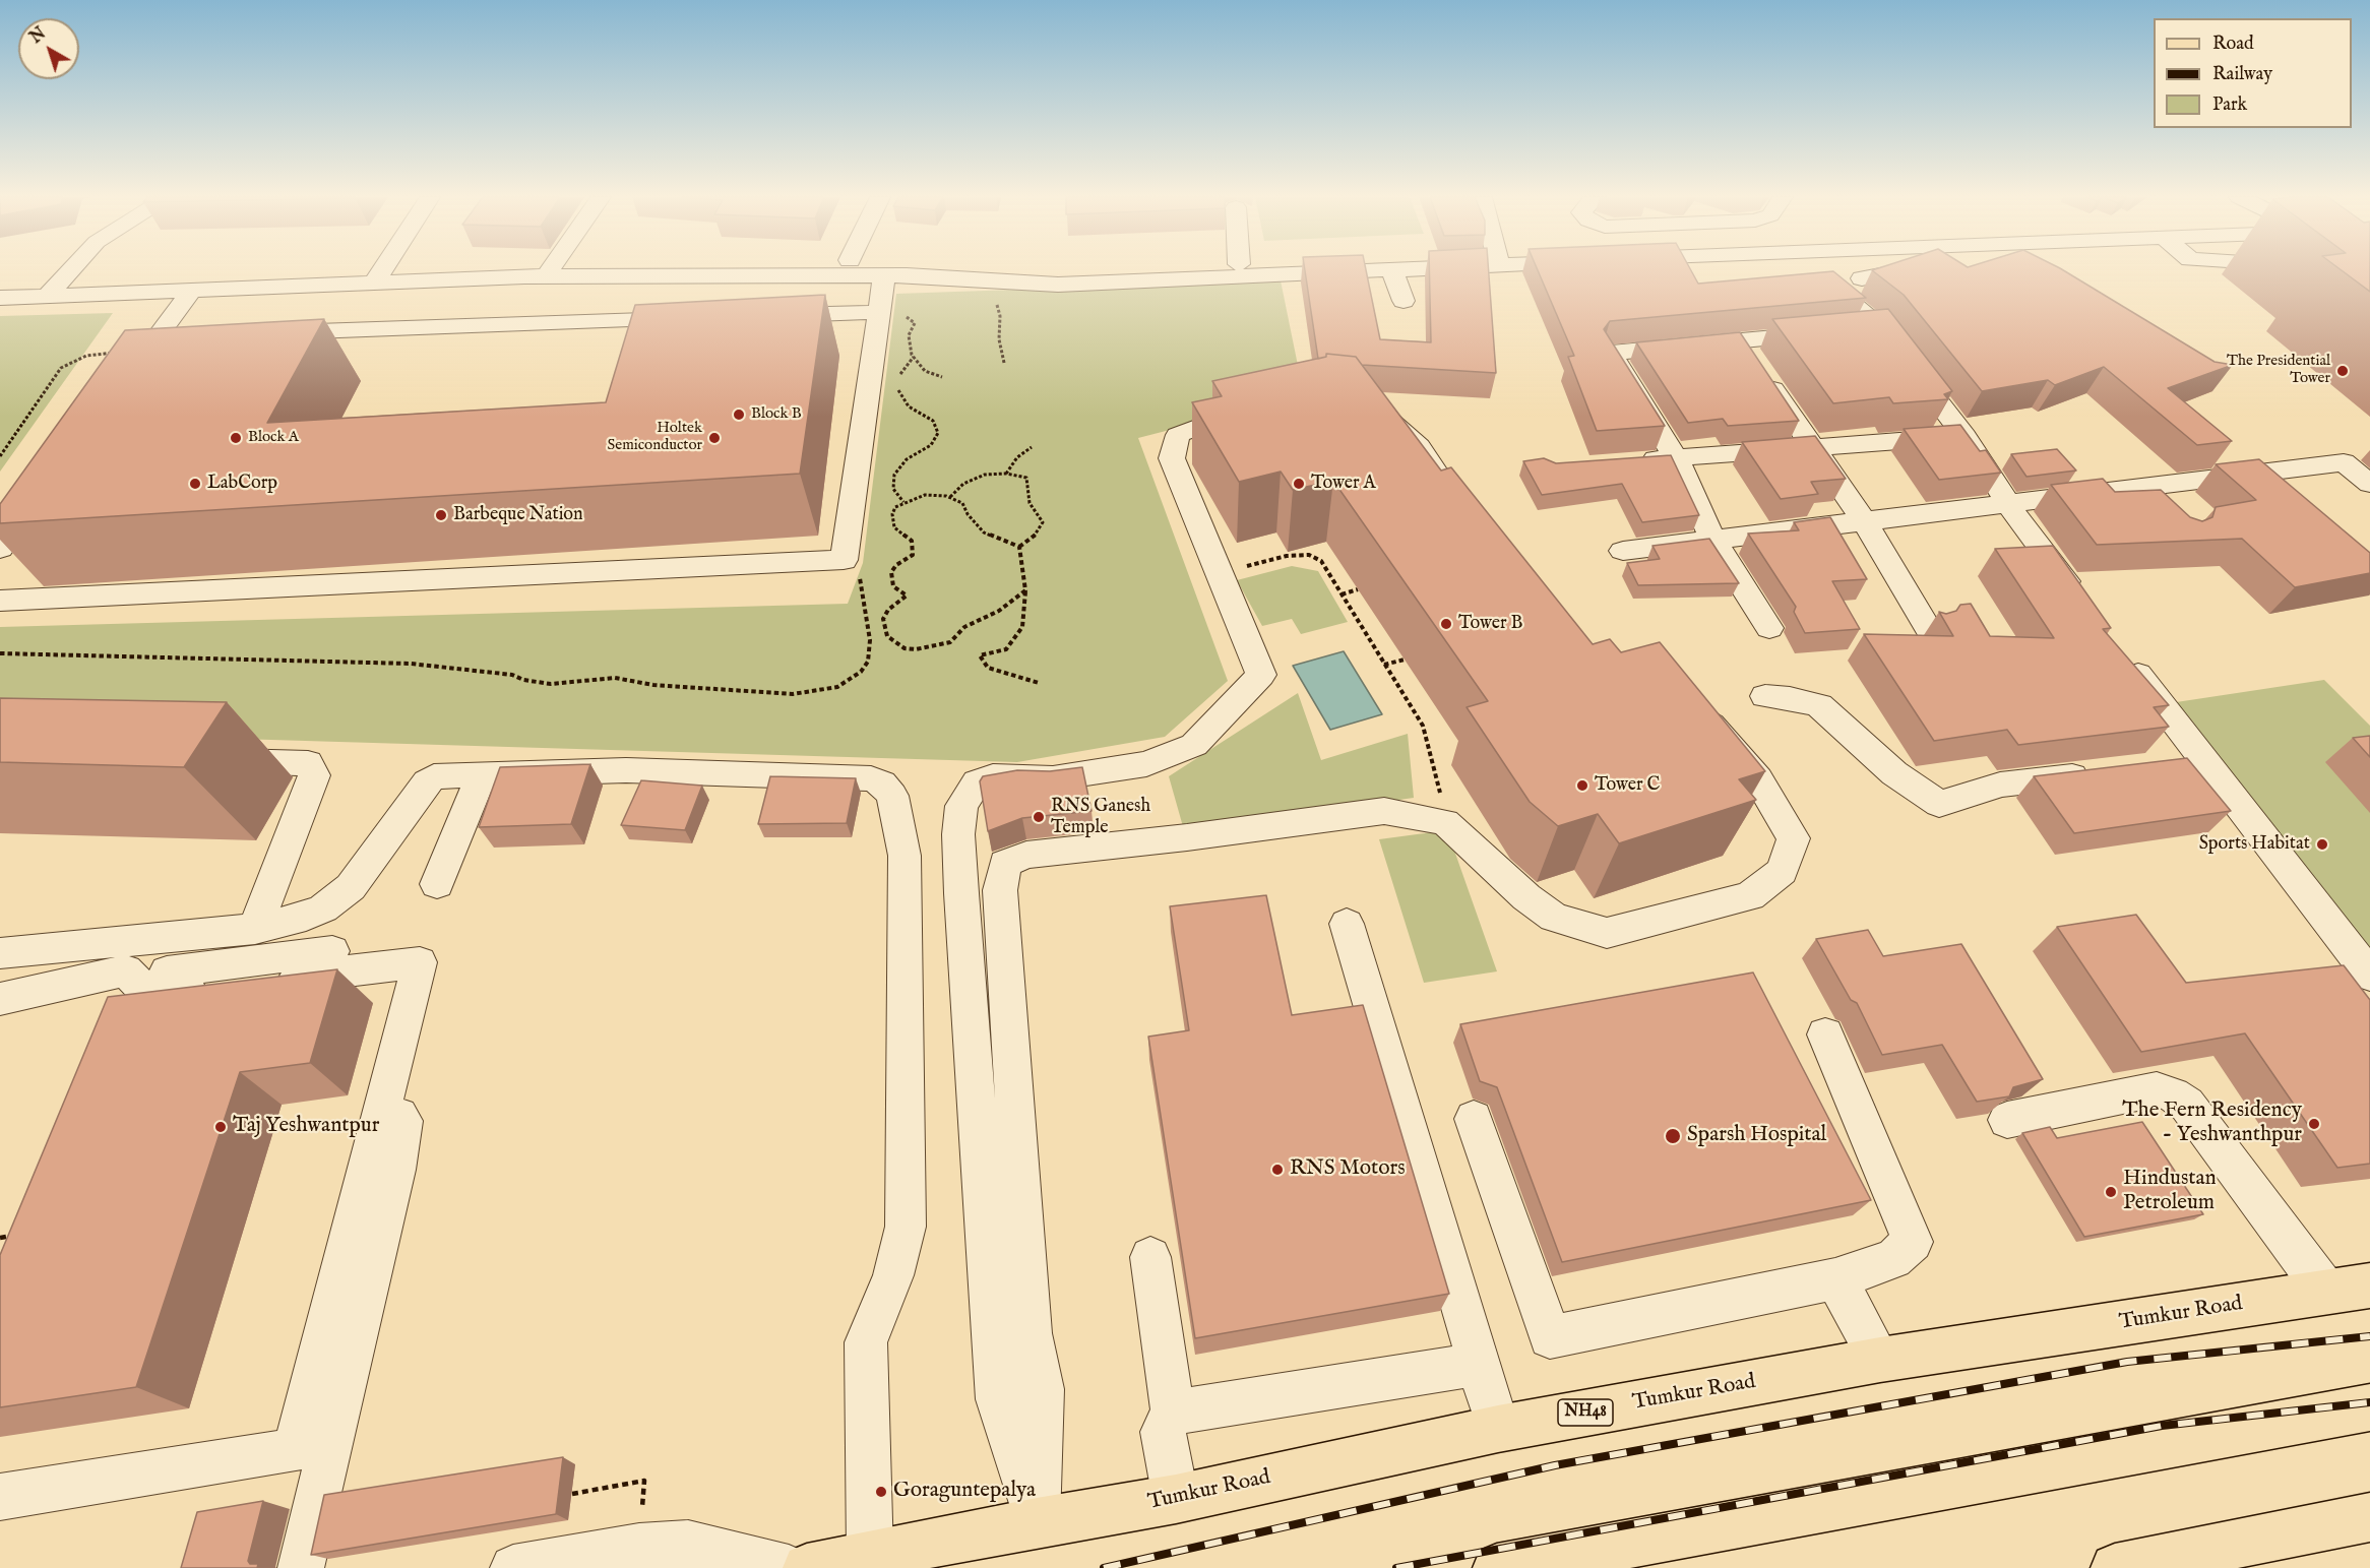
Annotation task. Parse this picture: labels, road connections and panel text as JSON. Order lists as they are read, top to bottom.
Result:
{
  "streets": {
    "main road": ["Tumkur Road", "NH48"]
  },
  "places": [
    "The Presidential Tower",
    "Block B",
    "Block A",
    "Holtek Semiconductor",
    "LabCorp",
    "Tower A",
    "Barbeque Nation",
    "Tower B",
    "Tower C",
    "RNS Ganesh Temple",
    "Sports Habitat",
    "The Fern Residency - Yeshwanthpur",
    "Taj Yeshwantpur",
    "Sparsh Hospital",
    "RNS Motors",
    "Hindustan Petroleum",
    "Goraguntepalya"
  ],
  "legend": ["Road", "Railway", "Park"],
  "north": "top left"
}
